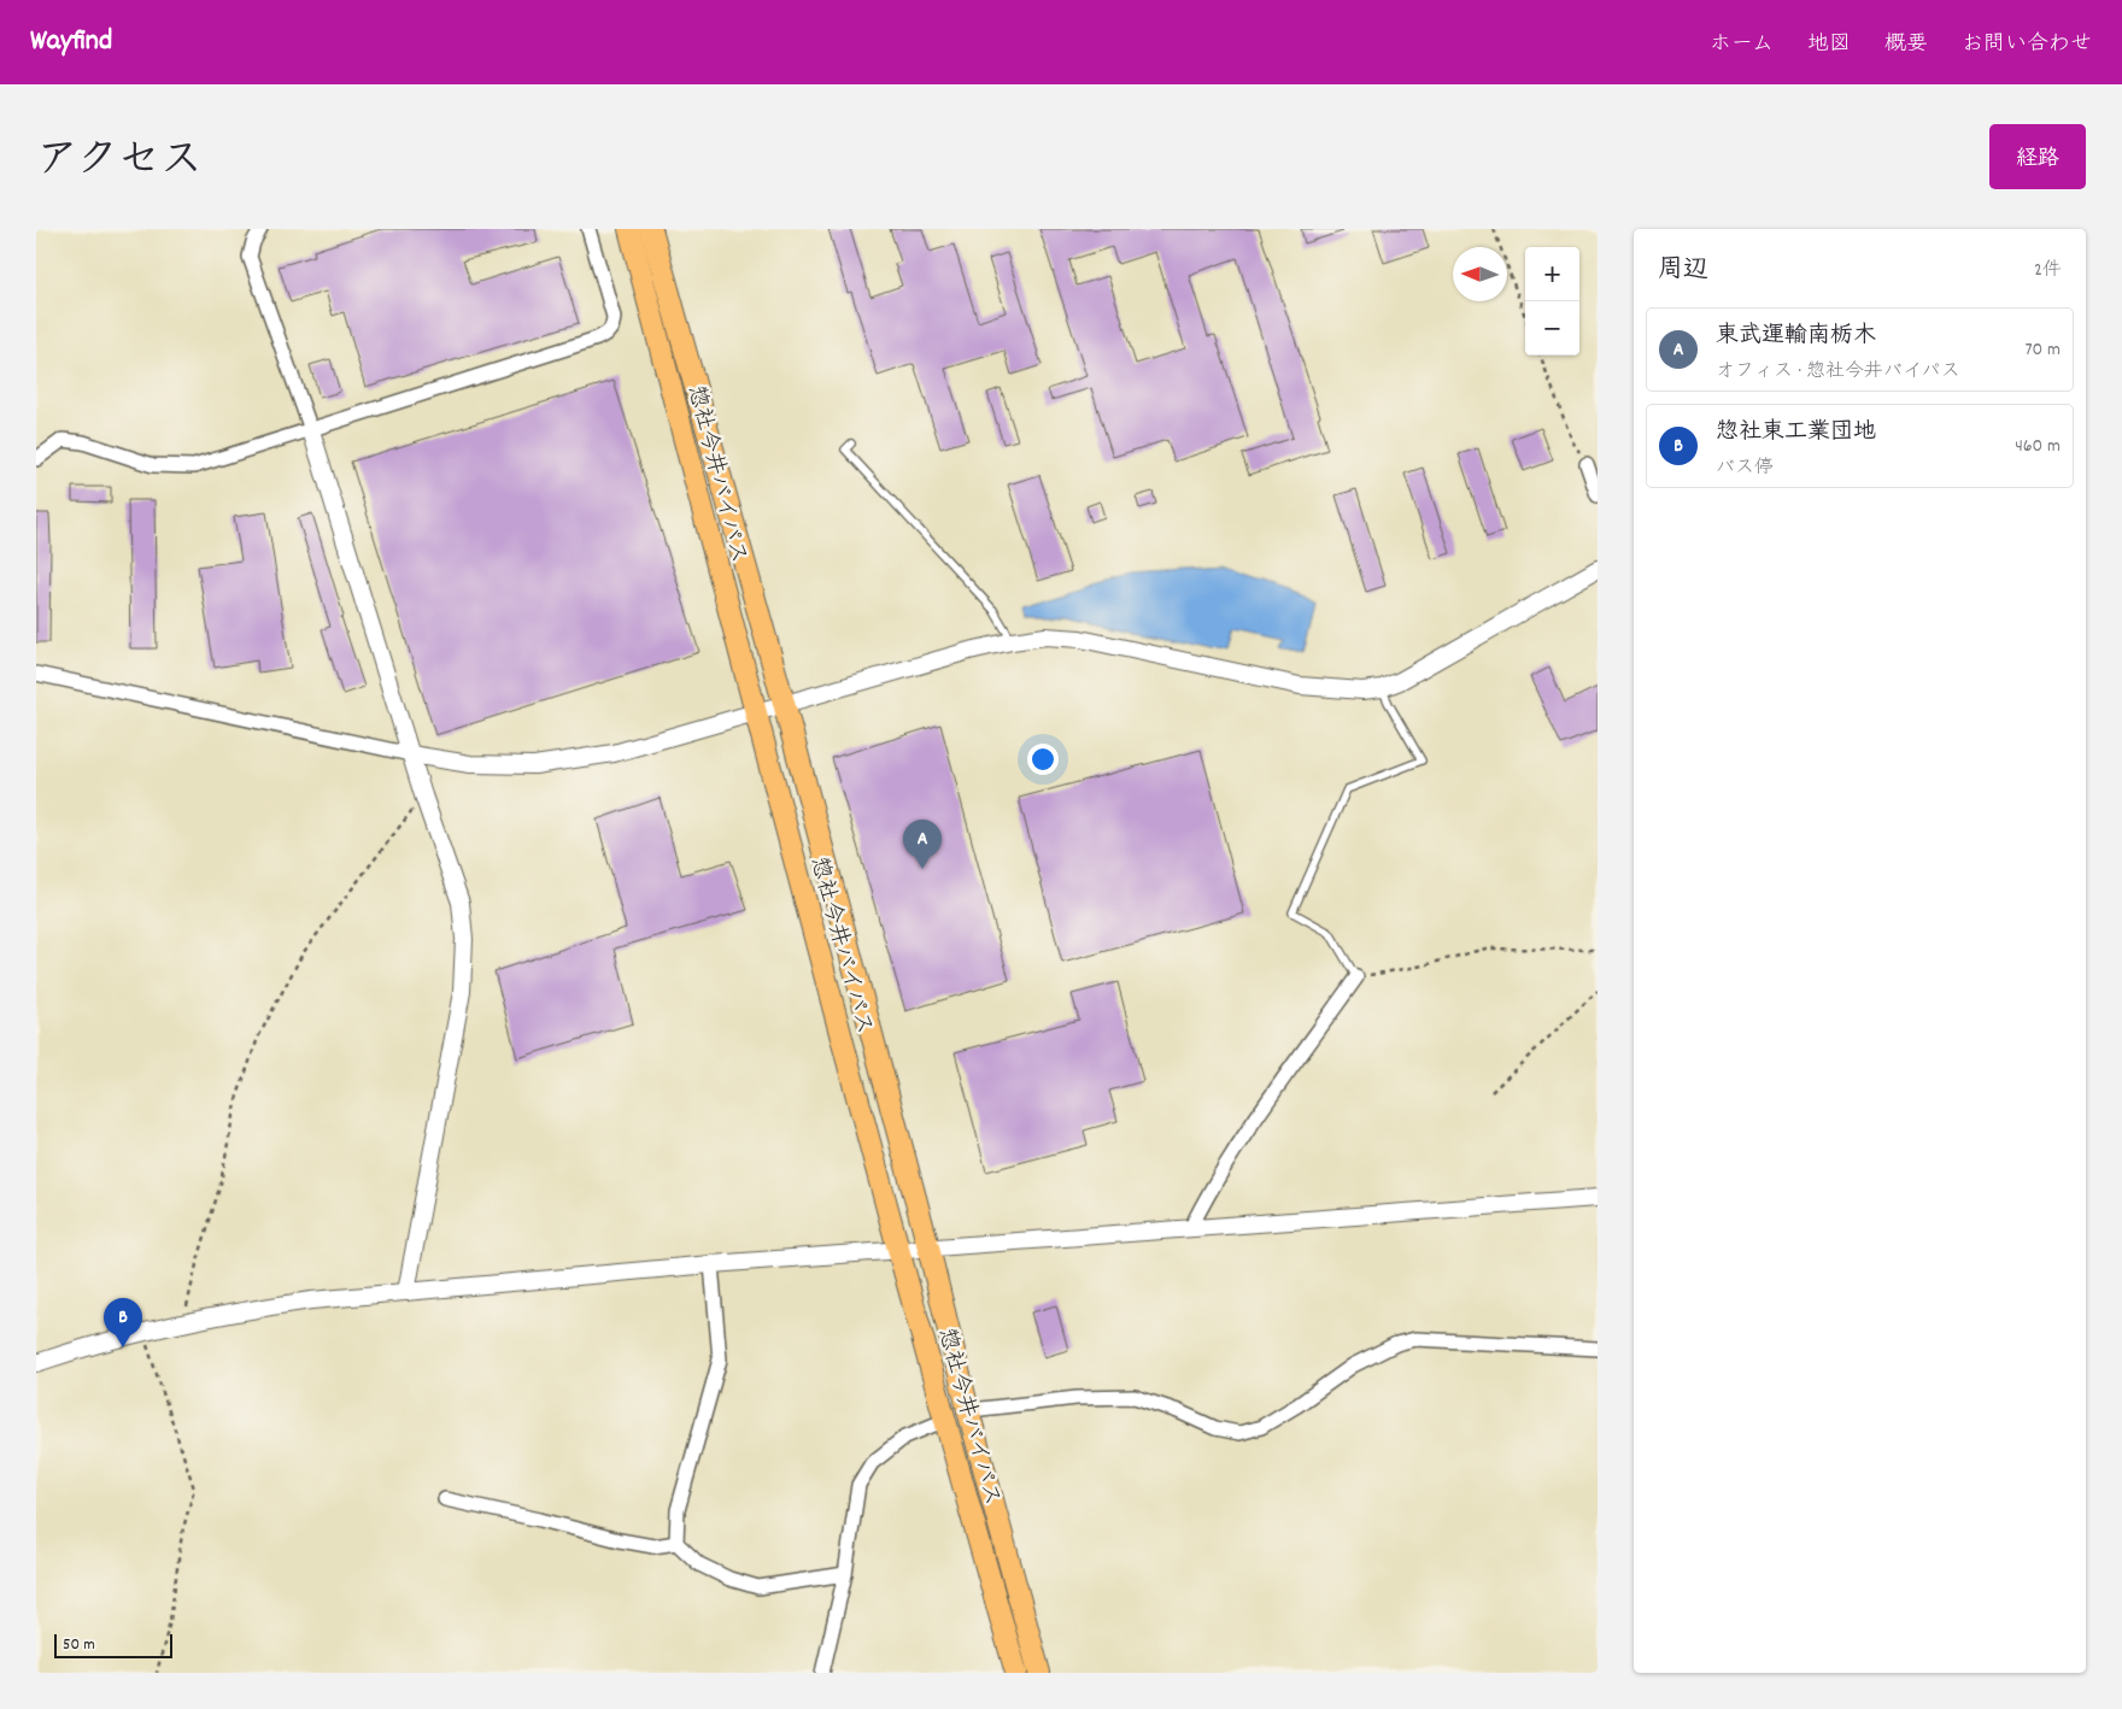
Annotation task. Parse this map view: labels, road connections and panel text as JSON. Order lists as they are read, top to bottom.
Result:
{
  "streets": {
    "main road": ["惣社今井バイパス"]
  },
  "scale_bar": "50 m",
  "north": "left",
  "page": {
    "header": "Wayfind",
    "nav": [
      "ホーム",
      "地図",
      "概要",
      "お問い合わせ"
    ],
    "title": "アクセス",
    "buttons": "経路",
    "heading": ["周辺", "2件"],
    "map_buttons": ["+", "−"],
    "list": [
      {
        "mark": "A",
        "name": "東武運輸南栃木",
        "note": "オフィス · 惣社今井バイパス",
        "value": "70 m"
      },
      {
        "mark": "B",
        "name": "惣社東工業団地",
        "note": "バス停",
        "value": "460 m"
      }
    ],
    "pins": ["A", "B"],
    "scale": "50 m"
  }
}
